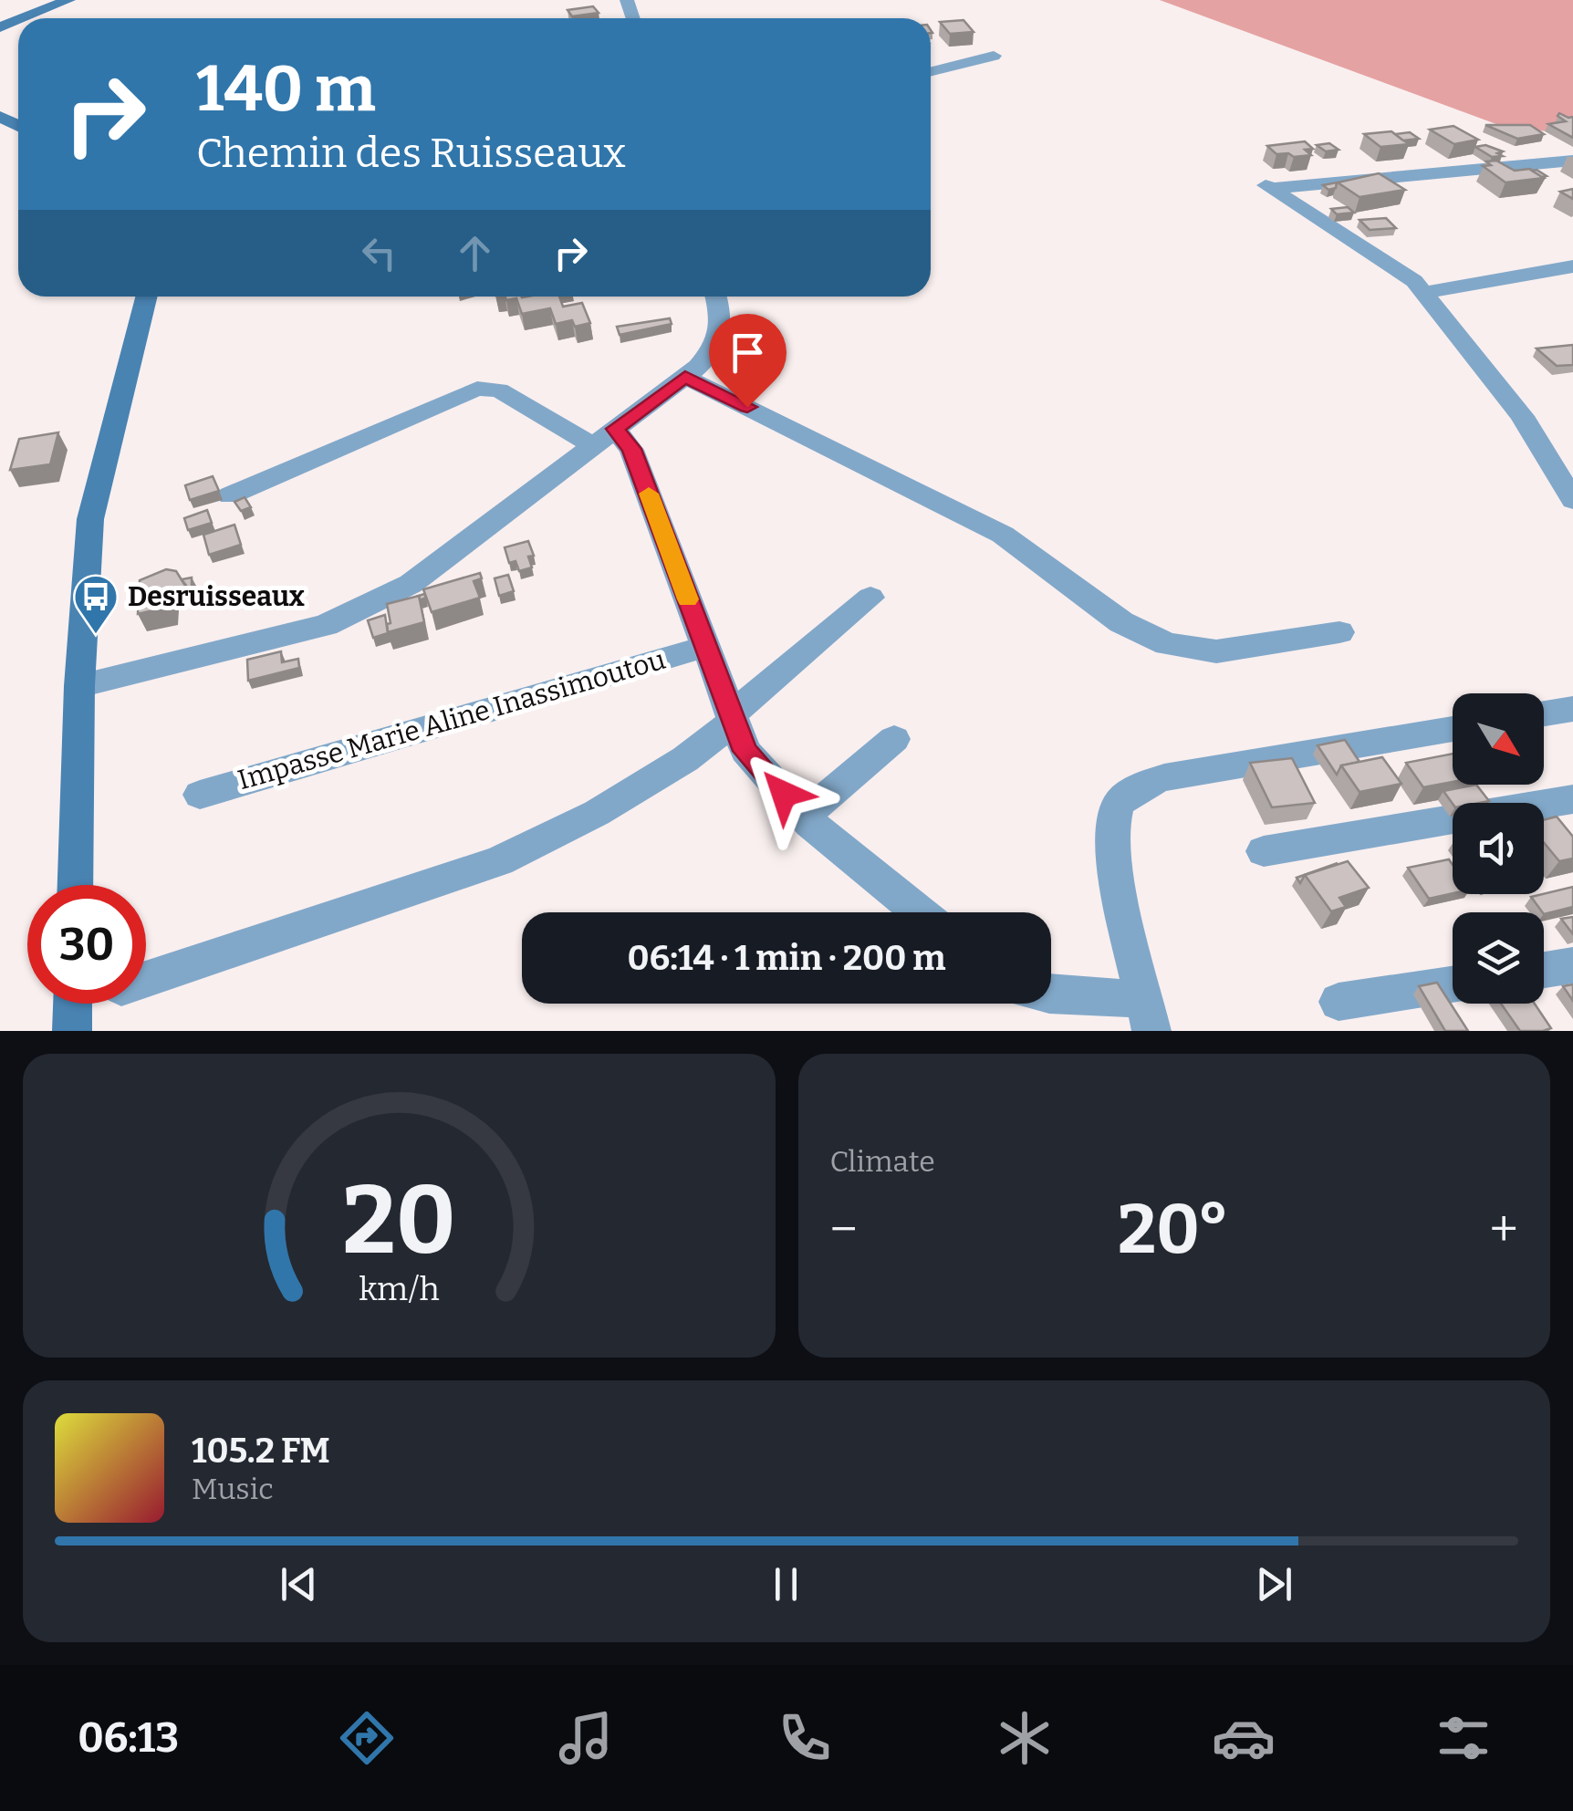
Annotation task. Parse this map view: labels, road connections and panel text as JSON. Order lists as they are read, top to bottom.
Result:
{
  "streets": {
    "street": ["Impasse Marie Aline Inassimoutou"]
  },
  "places": {
    "bus stop": ["Desruisseaux"]
  },
  "north": "bottom right",
  "page": {
    "turn": ["140 m", "Chemin des Ruisseaux"],
    "limit": "30",
    "trip": "06:14 · 1 min · 200 m",
    "tile": "Climate",
    "heat": ["−", "20°", "+"],
    "song": ["105.2 FM", "Music"],
    "tabs": "06:13",
    "gauge": ["20", "km/h"]
  }
}
